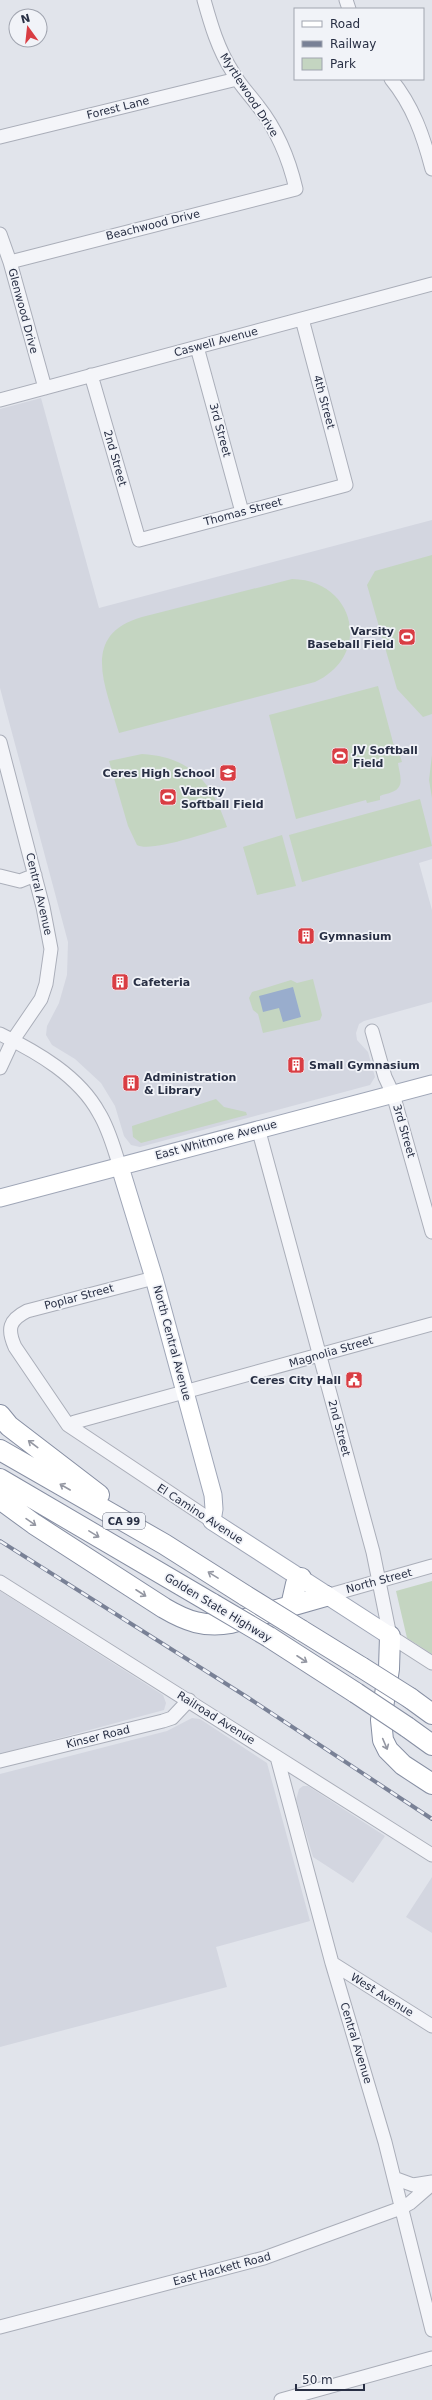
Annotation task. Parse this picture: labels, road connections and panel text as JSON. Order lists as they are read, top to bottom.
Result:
{
  "streets": {
    "highway": ["CA 99", "Golden State Highway"],
    "main road": ["East Whitmore Avenue", "North Central Avenue", "El Camino Avenue"],
    "street": [
      "Myrtlewood Drive",
      "Forest Lane",
      "Beachwood Drive",
      "Glenwood Drive",
      "Caswell Avenue",
      "4th Street",
      "3rd Street",
      "2nd Street",
      "Thomas Street",
      "Central Avenue",
      "Poplar Street",
      "Magnolia Street",
      "North Street",
      "Railroad Avenue",
      "Kinser Road",
      "West Avenue",
      "East Hackett Road"
    ]
  },
  "crossings": [
    ["Myrtlewood Drive", "Forest Lane"],
    ["Myrtlewood Drive", "Beachwood Drive"],
    ["Beachwood Drive", "Glenwood Drive"],
    ["Glenwood Drive", "Caswell Avenue"],
    ["Caswell Avenue", "4th Street"],
    ["Caswell Avenue", "3rd Street"],
    ["Caswell Avenue", "2nd Street"],
    ["4th Street", "Thomas Street"],
    ["3rd Street", "Thomas Street"],
    ["3rd Street", "East Whitmore Avenue"],
    ["2nd Street", "Thomas Street"],
    ["2nd Street", "East Whitmore Avenue"],
    ["2nd Street", "Magnolia Street"],
    ["2nd Street", "El Camino Avenue"],
    ["2nd Street", "North Street"],
    ["Central Avenue", "Railroad Avenue"],
    ["Central Avenue", "West Avenue"],
    ["Central Avenue", "East Hackett Road"],
    ["East Whitmore Avenue", "North Central Avenue"],
    ["Poplar Street", "North Central Avenue"],
    ["Poplar Street", "El Camino Avenue"],
    ["North Central Avenue", "Magnolia Street"],
    ["North Central Avenue", "El Camino Avenue"],
    ["Magnolia Street", "El Camino Avenue"],
    ["El Camino Avenue", "North Street"],
    ["Railroad Avenue", "Kinser Road"]
  ],
  "places": {
    "sports": ["Varsity Baseball Field", "JV Softball Field", "Varsity Softball Field"],
    "school or university": ["Ceres High School"],
    "building": [
      "Gymnasium",
      "Cafeteria",
      "Small Gymnasium",
      "Administration & Library"
    ],
    "public building": ["Ceres City Hall"]
  },
  "legend": ["Road", "Railway", "Park"],
  "scale_bar": "50 m",
  "north": "top"
}
